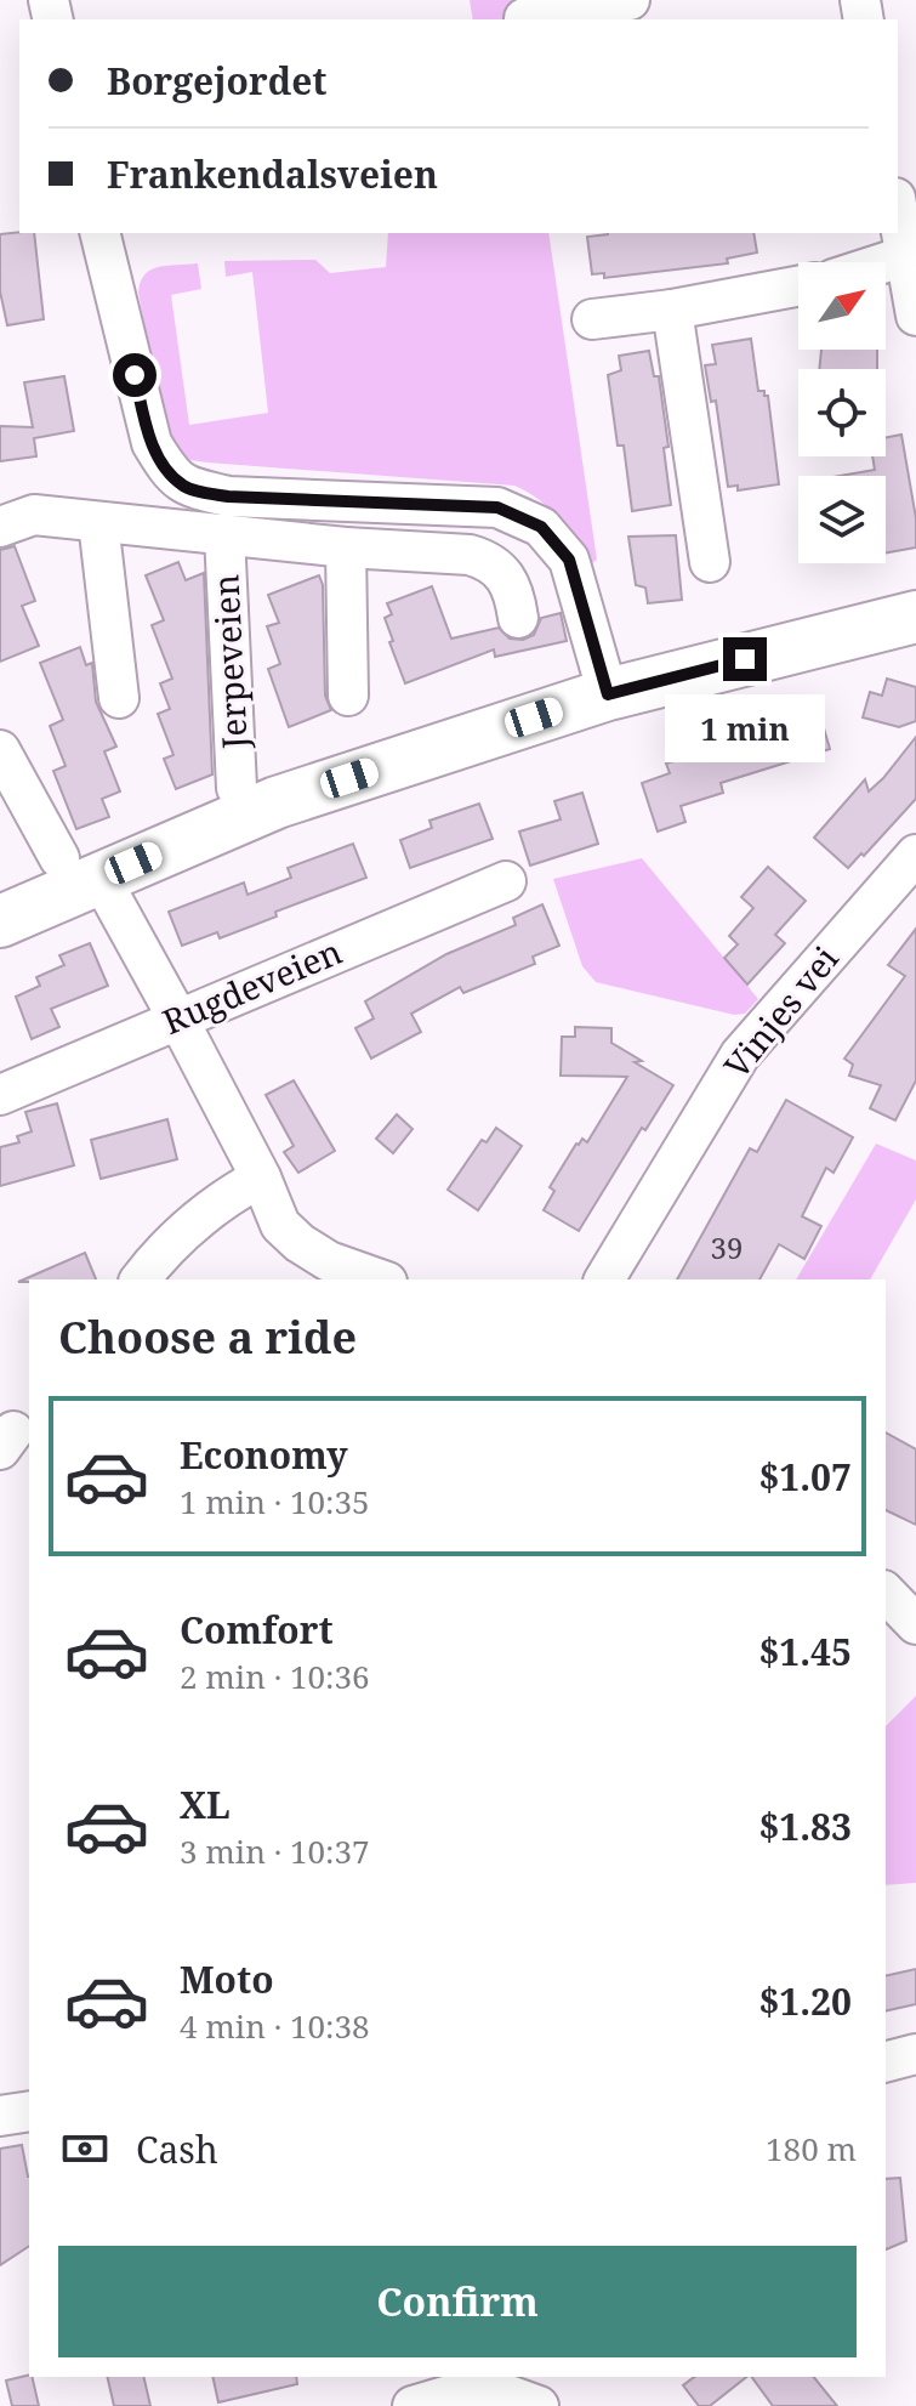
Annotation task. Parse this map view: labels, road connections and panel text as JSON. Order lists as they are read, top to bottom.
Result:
{
  "streets": {
    "street": ["Jerpeveien", "Rugdeveien", "Vinjes vei"]
  },
  "house_numbers": ["39"],
  "north": "top right",
  "page": {
    "banner": ["Borgejordet", "Frankendalsveien"],
    "bubble": "1 min",
    "heading": "Choose a ride",
    "list": [
      {
        "name": "Economy",
        "note": "1 min · 10:35",
        "value": "$1.07"
      },
      {
        "name": "Comfort",
        "note": "2 min · 10:36",
        "value": "$1.45"
      },
      {
        "name": "XL",
        "note": "3 min · 10:37",
        "value": "$1.83"
      },
      {
        "name": "Moto",
        "note": "4 min · 10:38",
        "value": "$1.20"
      }
    ],
    "pay": ["Cash", "180 m"],
    "buttons": "Confirm"
  }
}
